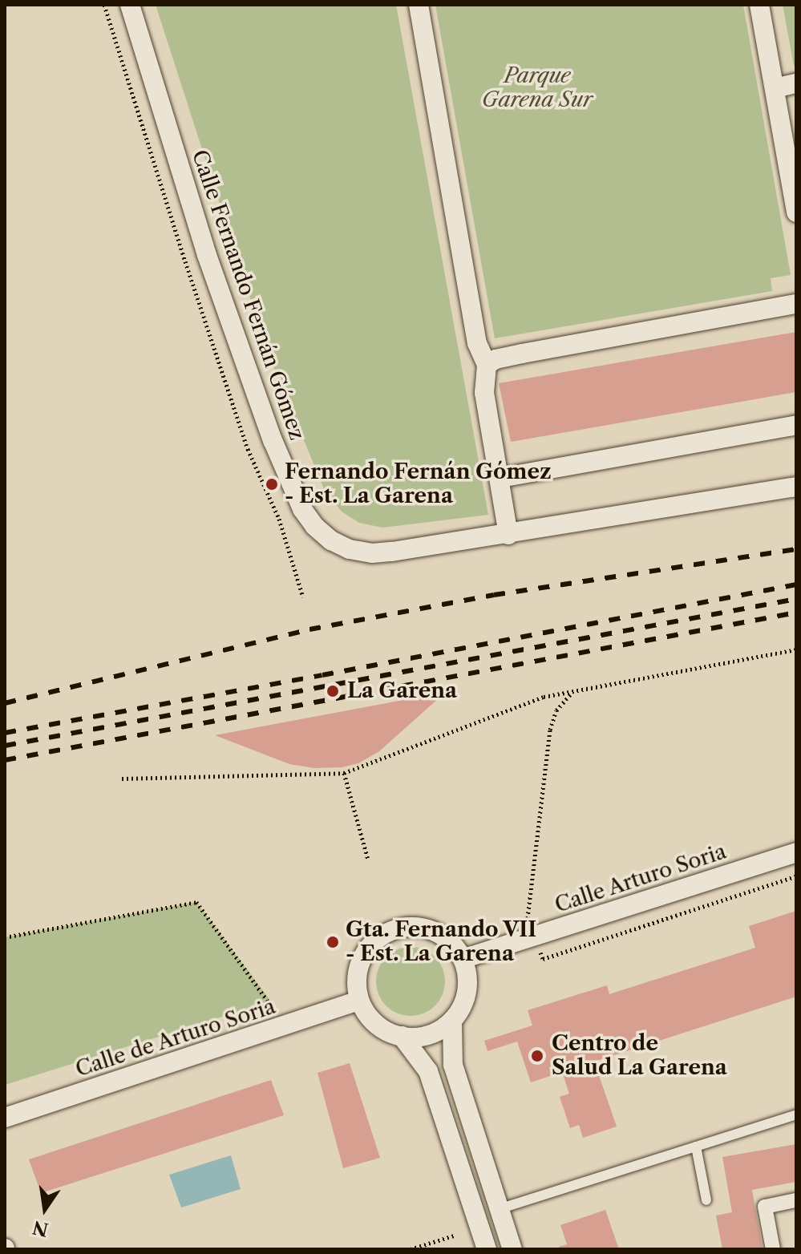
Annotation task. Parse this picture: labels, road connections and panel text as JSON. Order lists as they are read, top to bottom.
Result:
{
  "streets": {
    "street": ["Calle Fernando Fernán Gómez", "Calle Arturo Soria", "Calle de Arturo Soria"]
  },
  "crossings": [
    ["Calle Arturo Soria", "Calle de Arturo Soria"]
  ],
  "parks": ["Parque Garena Sur"],
  "places": [
    "Fernando Fernán Gómez - Est. La Garena",
    "La Garena",
    "Gta. Fernando VII - Est. La Garena",
    "Centro de Salud La Garena"
  ],
  "north": "bottom"
}
